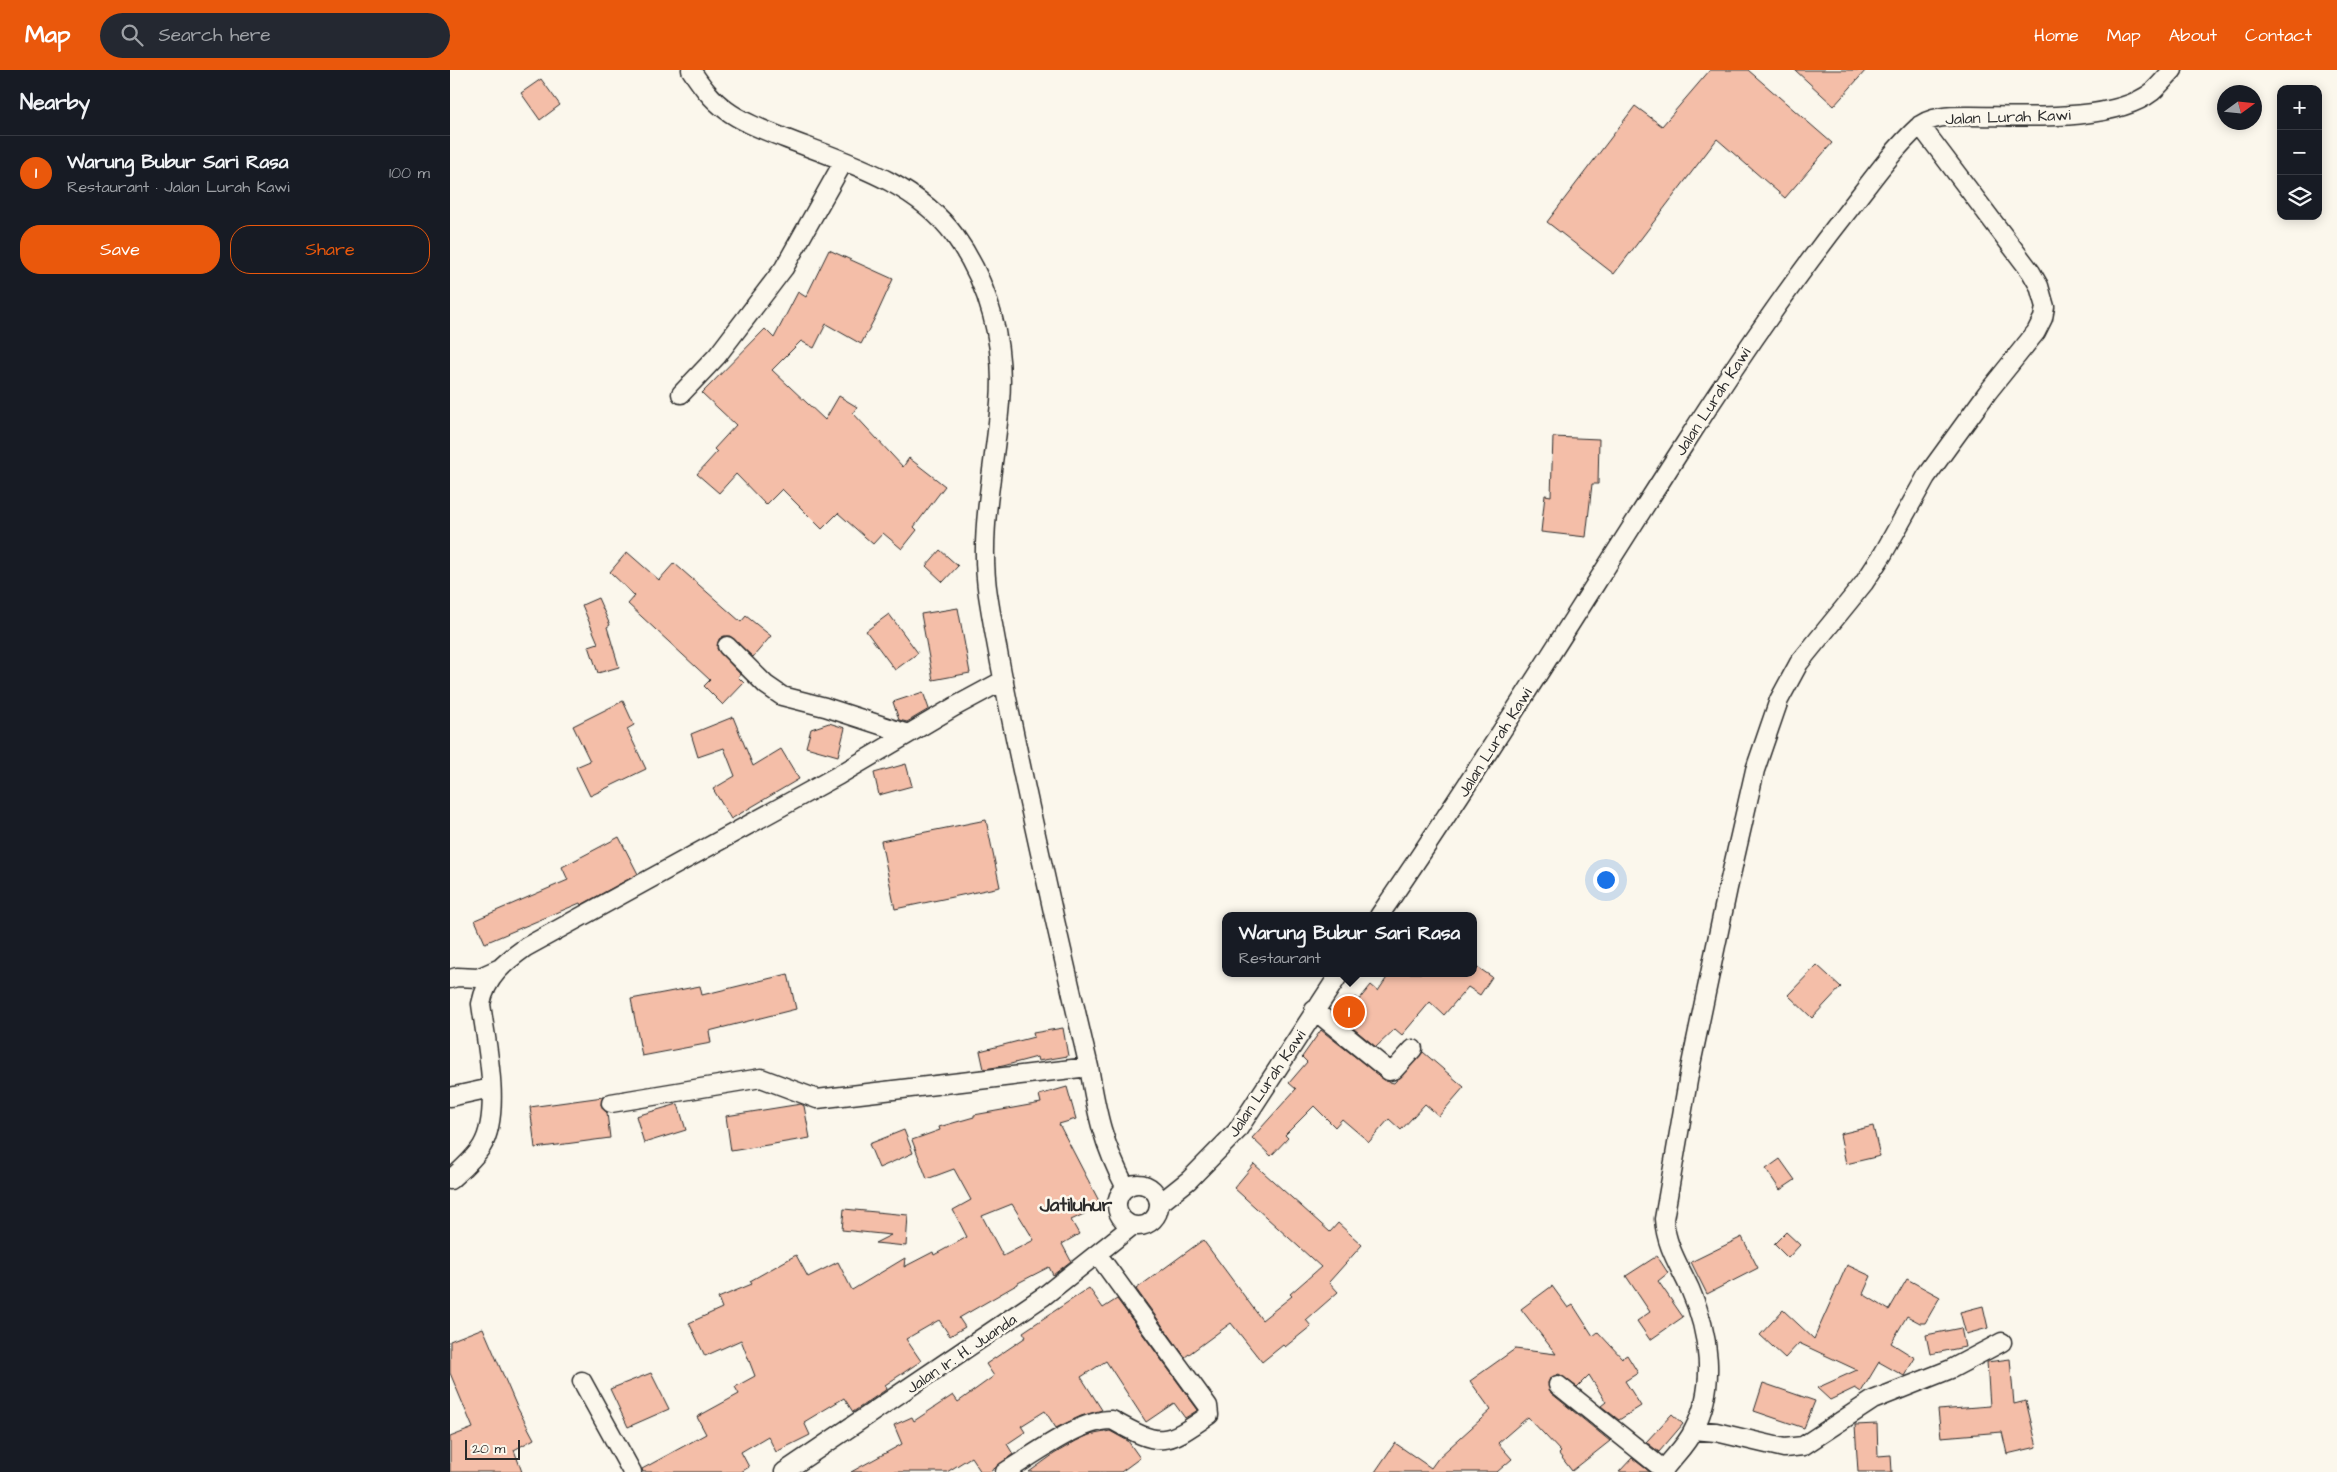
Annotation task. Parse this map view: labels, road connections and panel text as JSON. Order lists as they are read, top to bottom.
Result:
{
  "streets": {
    "street": ["Jalan Lurah Kawi", "Jalan Ir. H. Juanda"]
  },
  "crossings": [
    ["Jalan Lurah Kawi", "Jalan Ir. H. Juanda"]
  ],
  "districts": ["Jatiluhur"],
  "scale_bar": "20 m",
  "north": "right",
  "page": {
    "header": "Map",
    "search": "Search here",
    "nav": [
      "Home",
      "Map",
      "About",
      "Contact"
    ],
    "heading": "Nearby",
    "map_buttons": ["+", "−"],
    "list": [
      {
        "mark": "1",
        "name": "Warung Bubur Sari Rasa",
        "note": "Restaurant · Jalan Lurah Kawi",
        "value": "100 m"
      }
    ],
    "buttons": ["Save", "Share"],
    "popup": ["Warung Bubur Sari Rasa", "Restaurant"],
    "pins": "1",
    "scale": "20 m"
  }
}
